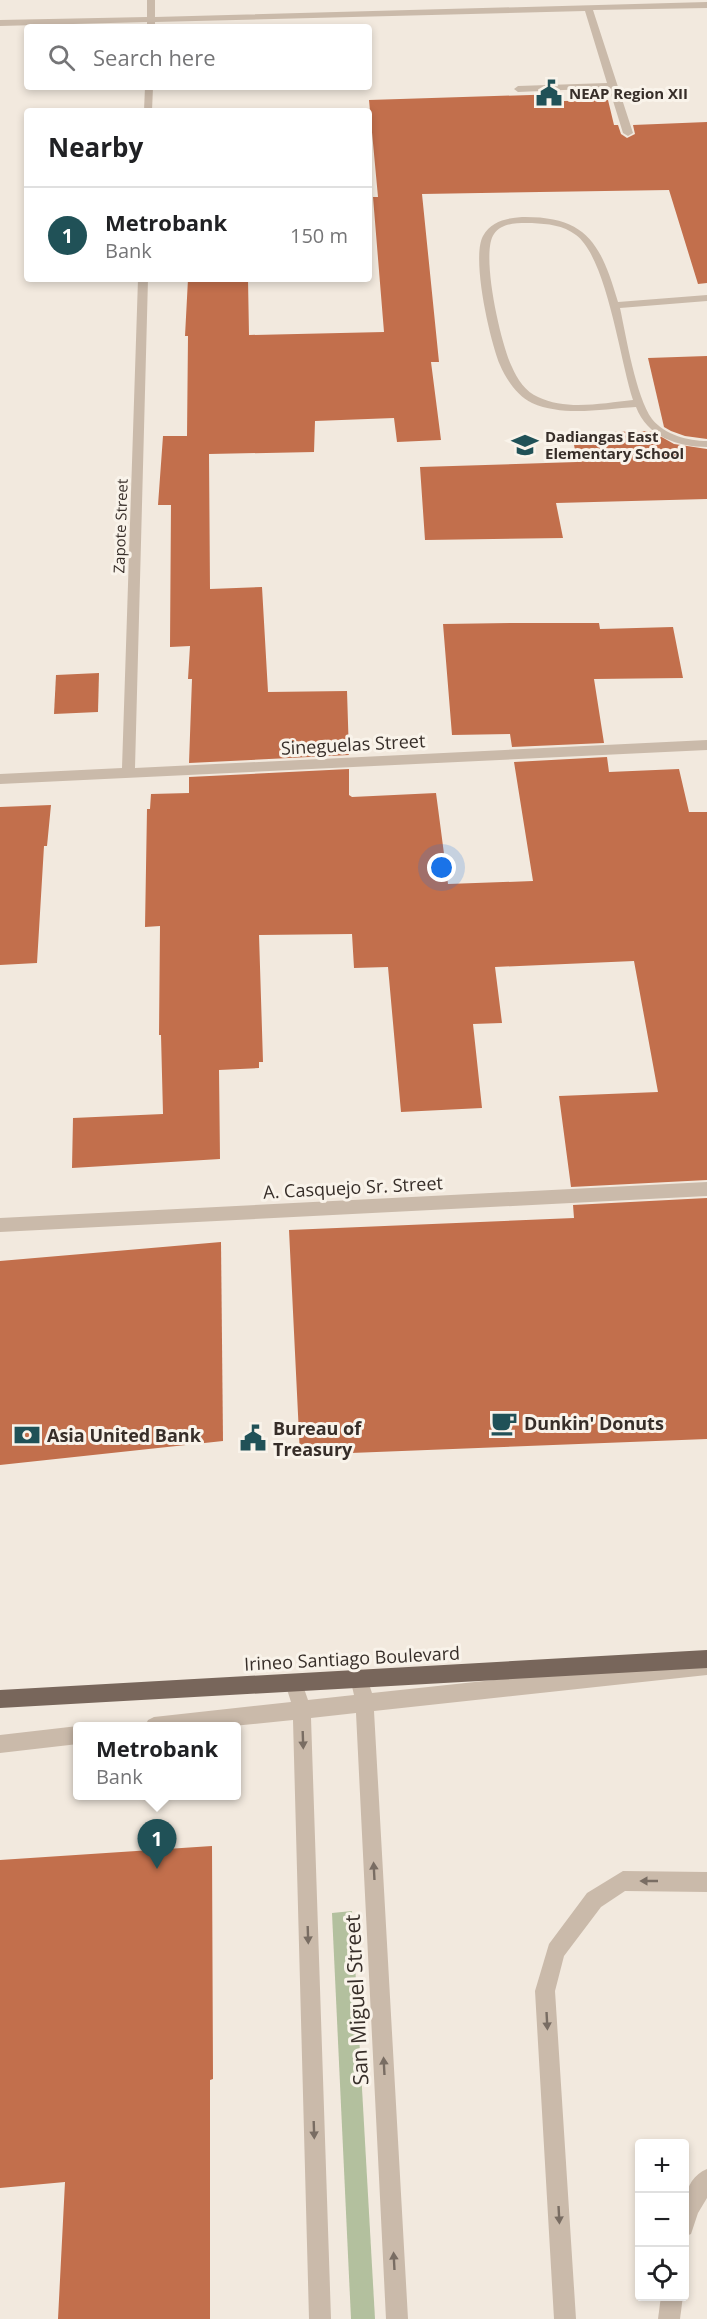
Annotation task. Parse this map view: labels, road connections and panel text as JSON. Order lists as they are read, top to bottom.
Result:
{
  "streets": {
    "main road": ["Irineo Santiago Boulevard"],
    "street": [
      "Zapote Street",
      "Sineguelas Street",
      "A. Casquejo Sr. Street",
      "San Miguel Street"
    ]
  },
  "crossings": [
    ["Zapote Street", "Sineguelas Street"],
    ["Irineo Santiago Boulevard", "San Miguel Street"]
  ],
  "places": {
    "public building": ["NEAP Region XII", "Bureau of Treasury"],
    "school or university": ["Dadiangas East Elementary School"],
    "cafe": ["Dunkin' Donuts"],
    "bank": ["Asia United Bank"]
  },
  "page": {
    "search": "Search here",
    "heading": "Nearby",
    "list": [
      {
        "mark": "1",
        "name": "Metrobank",
        "note": "Bank",
        "value": "150 m"
      }
    ],
    "popup": ["Metrobank", "Bank"],
    "pins": "1",
    "map_buttons": ["+", "−"]
  }
}
